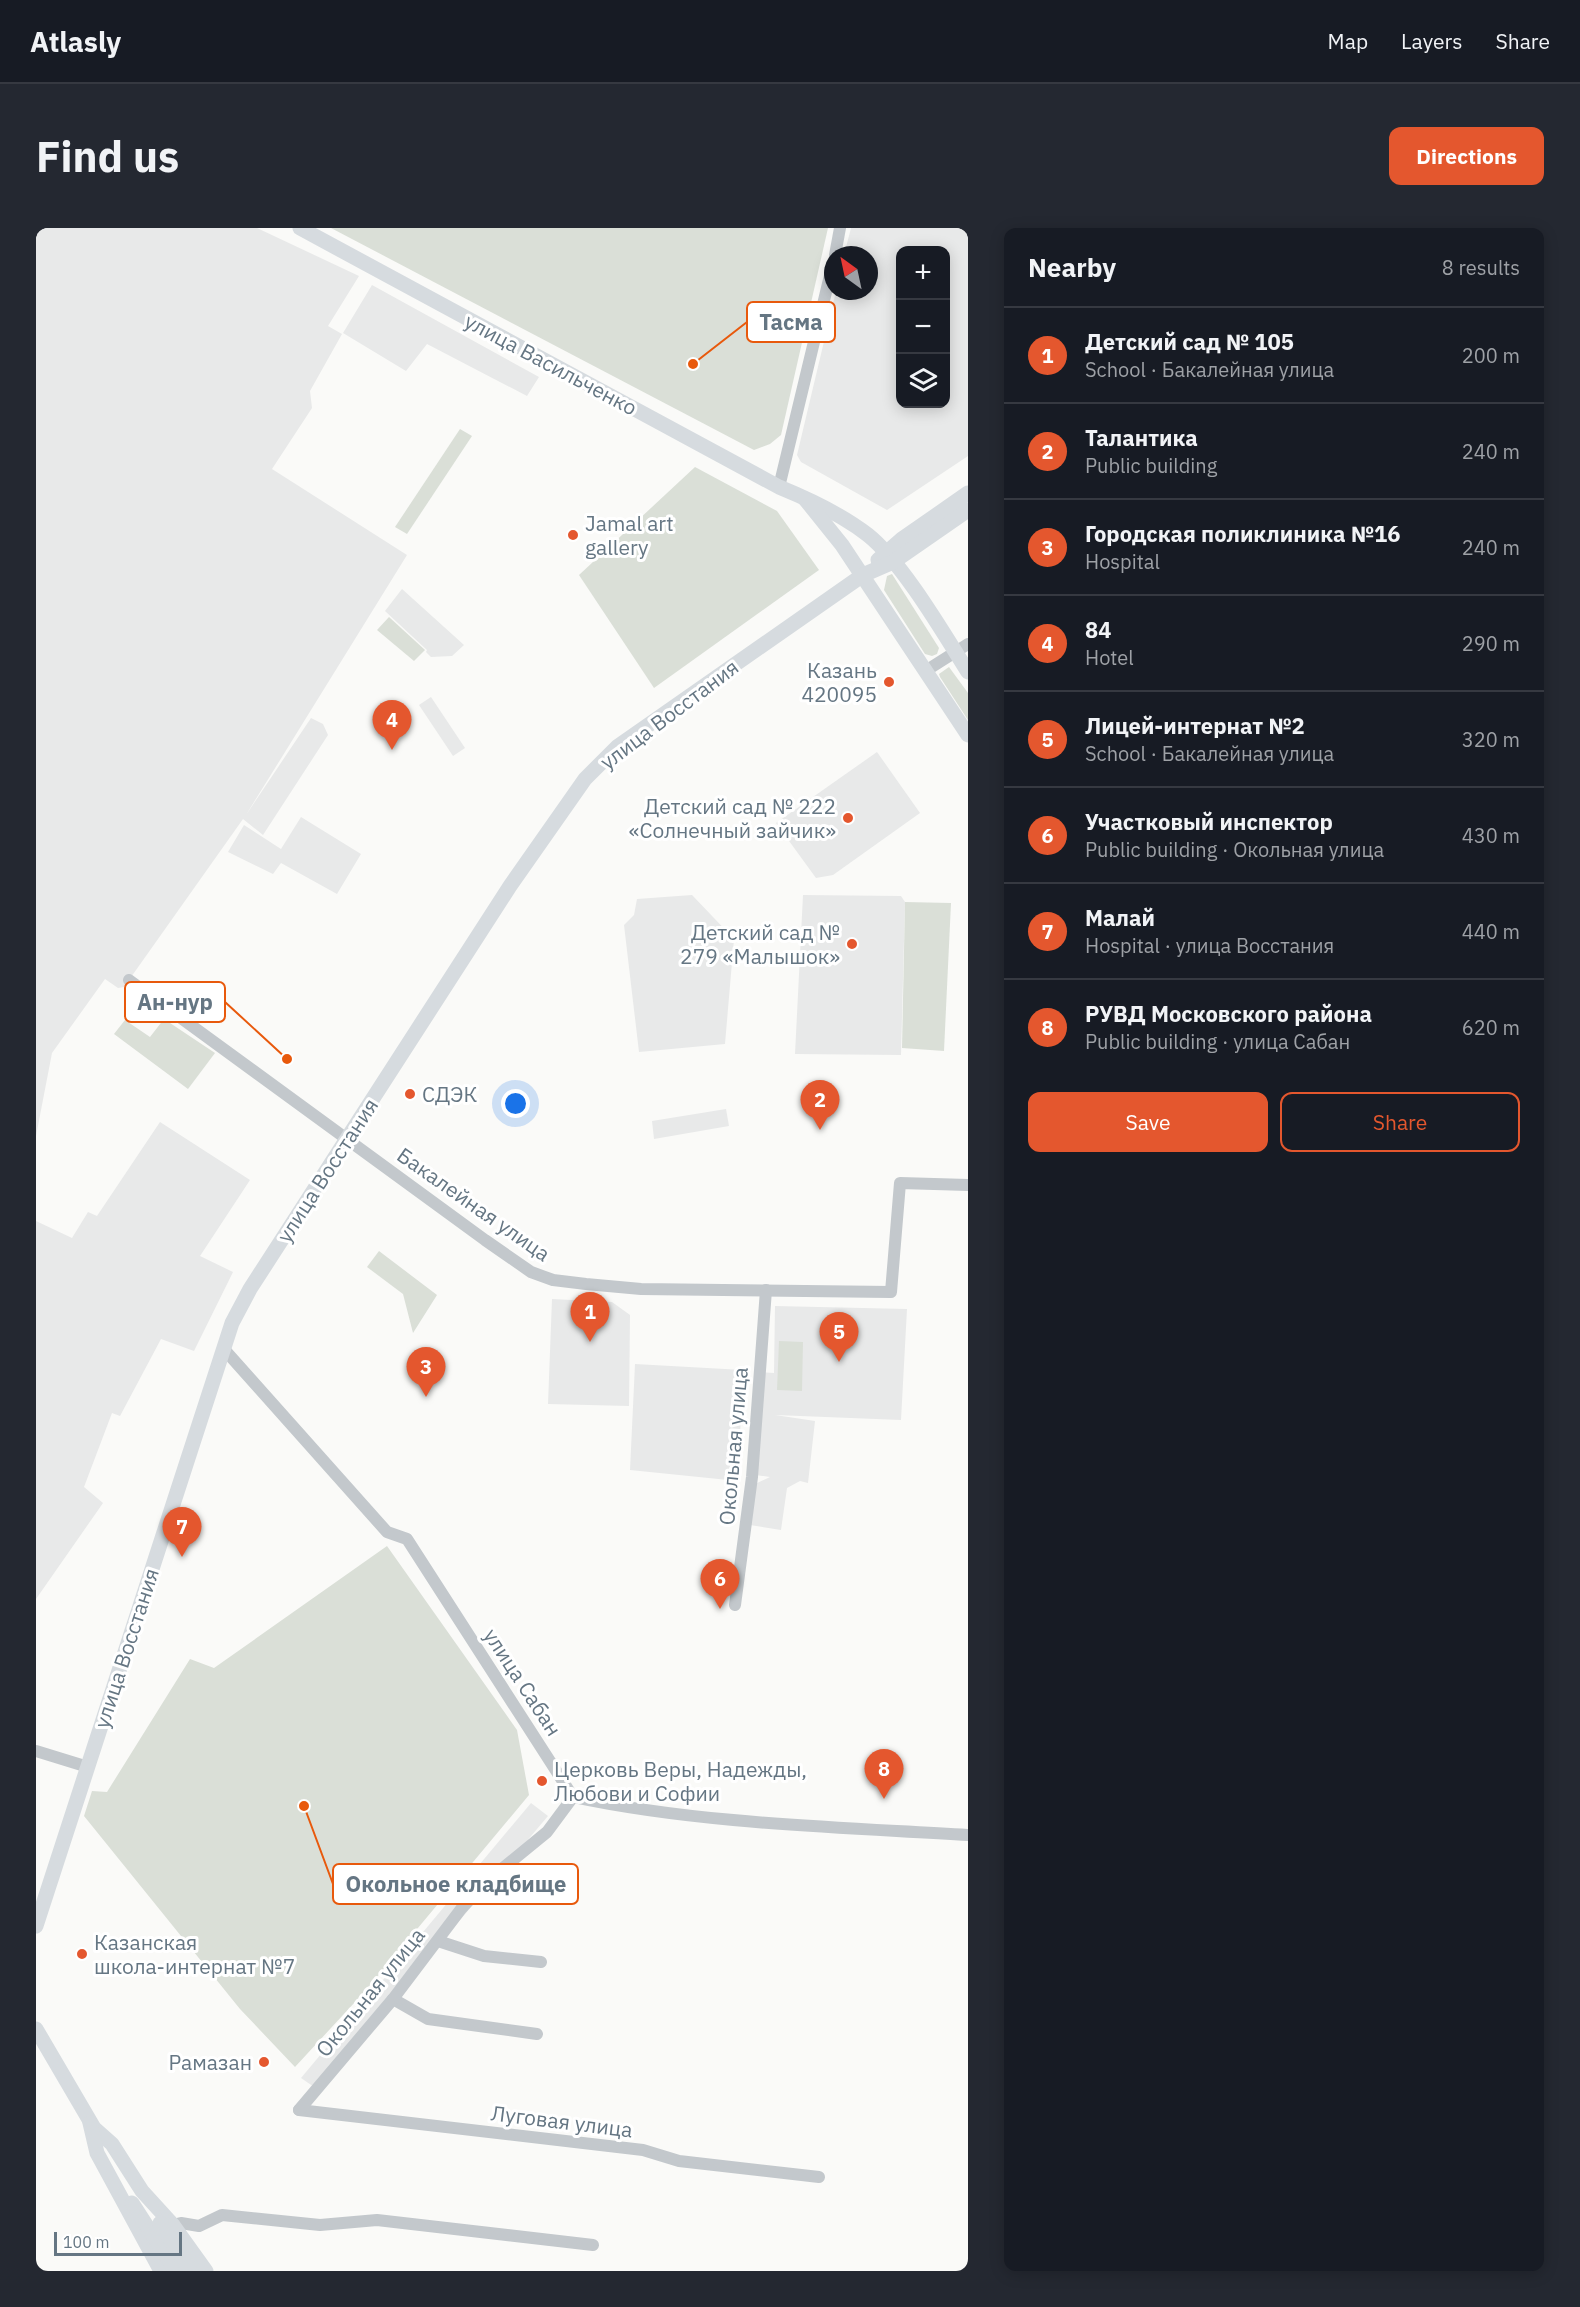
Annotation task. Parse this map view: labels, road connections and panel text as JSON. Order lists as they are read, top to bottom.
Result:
{
  "streets": {
    "main road": ["улица Васильченко", "улица Восстания"],
    "street": [
      "Бакалейная улица",
      "Окольная улица",
      "улица Сабан",
      "Луговая улица"
    ]
  },
  "crossings": [
    ["улица Васильченко", "улица Восстания"],
    ["улица Восстания", "Бакалейная улица"],
    ["улица Восстания", "улица Сабан"],
    ["Бакалейная улица", "Окольная улица"],
    ["Окольная улица", "улица Сабан"],
    ["Окольная улица", "Луговая улица"]
  ],
  "places": [
    "Тасма",
    "Jamal art gallery",
    "Казань 420095",
    "Детский сад № 222 «Солнечный зайчик»",
    "Детский сад № 279 «Малышок»",
    "Ан-нур",
    "СДЭК",
    "Церковь Веры, Надежды, Любови и Софии",
    "Окольное кладбище",
    "Казанская школа-интернат №7",
    "Рамазан"
  ],
  "scale_bar": "100 m",
  "north": "top left",
  "page": {
    "header": "Atlasly",
    "nav": ["Map", "Layers", "Share"],
    "buttons": [
      "Directions",
      ["Save", "Share"]
    ],
    "title": "Find us",
    "heading": ["Nearby", "8 results"],
    "map_buttons": ["+", "−"],
    "list": [
      {
        "mark": "1",
        "name": "Детский сад № 105",
        "note": "School · Бакалейная улица",
        "value": "200 m"
      },
      {
        "mark": "2",
        "name": "Талантика",
        "note": "Public building",
        "value": "240 m"
      },
      {
        "mark": "3",
        "name": "Городская поликлиника №16",
        "note": "Hospital",
        "value": "240 m"
      },
      {
        "mark": "4",
        "name": "84",
        "note": "Hotel",
        "value": "290 m"
      },
      {
        "mark": "5",
        "name": "Лицей-интернат №2",
        "note": "School · Бакалейная улица",
        "value": "320 m"
      },
      {
        "mark": "6",
        "name": "Участковый инспектор",
        "note": "Public building · Окольная улица",
        "value": "430 m"
      },
      {
        "mark": "7",
        "name": "Малай",
        "note": "Hospital · улица Восстания",
        "value": "440 m"
      },
      {
        "mark": "8",
        "name": "РУВД Московского района",
        "note": "Public building · улица Сабан",
        "value": "620 m"
      }
    ],
    "pins": [
      "4",
      "2",
      "1",
      "5",
      "3",
      "7",
      "6",
      "8"
    ],
    "scale": "100 m"
  }
}
